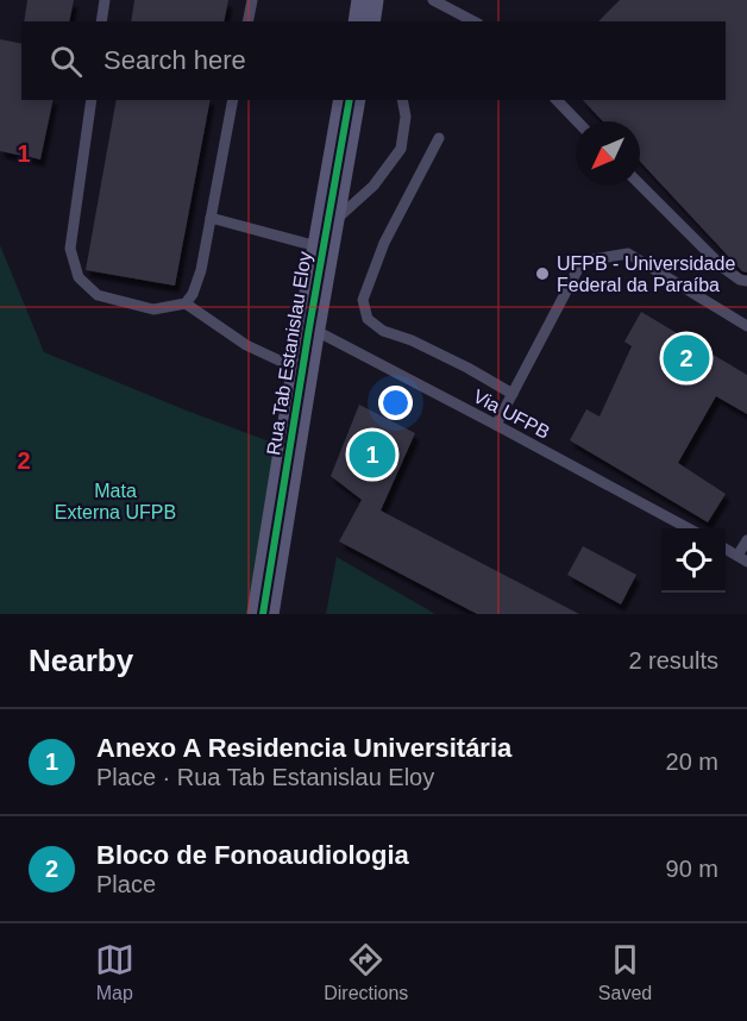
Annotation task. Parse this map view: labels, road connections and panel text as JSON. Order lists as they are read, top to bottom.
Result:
{
  "streets": {
    "street": ["Rua Tab Estanislau Eloy"],
    "lane": ["Via UFPB"]
  },
  "crossings": [
    ["Rua Tab Estanislau Eloy", "Via UFPB"]
  ],
  "parks": ["Mata Externa UFPB"],
  "places": ["UFPB - Universidade Federal da Paraíba"],
  "north": "bottom left",
  "page": {
    "search": "Search here",
    "pins": ["2", "1"],
    "heading": ["Nearby", "2 results"],
    "list": [
      {
        "mark": "1",
        "name": "Anexo A Residencia Universitária",
        "note": "Place · Rua Tab Estanislau Eloy",
        "value": "20 m"
      },
      {
        "mark": "2",
        "name": "Bloco de Fonoaudiologia",
        "note": "Place",
        "value": "90 m"
      }
    ],
    "nav": ["Map", "Directions", "Saved"]
  },
  "grid": {
    "rows": ["1", "2"]
  }
}
